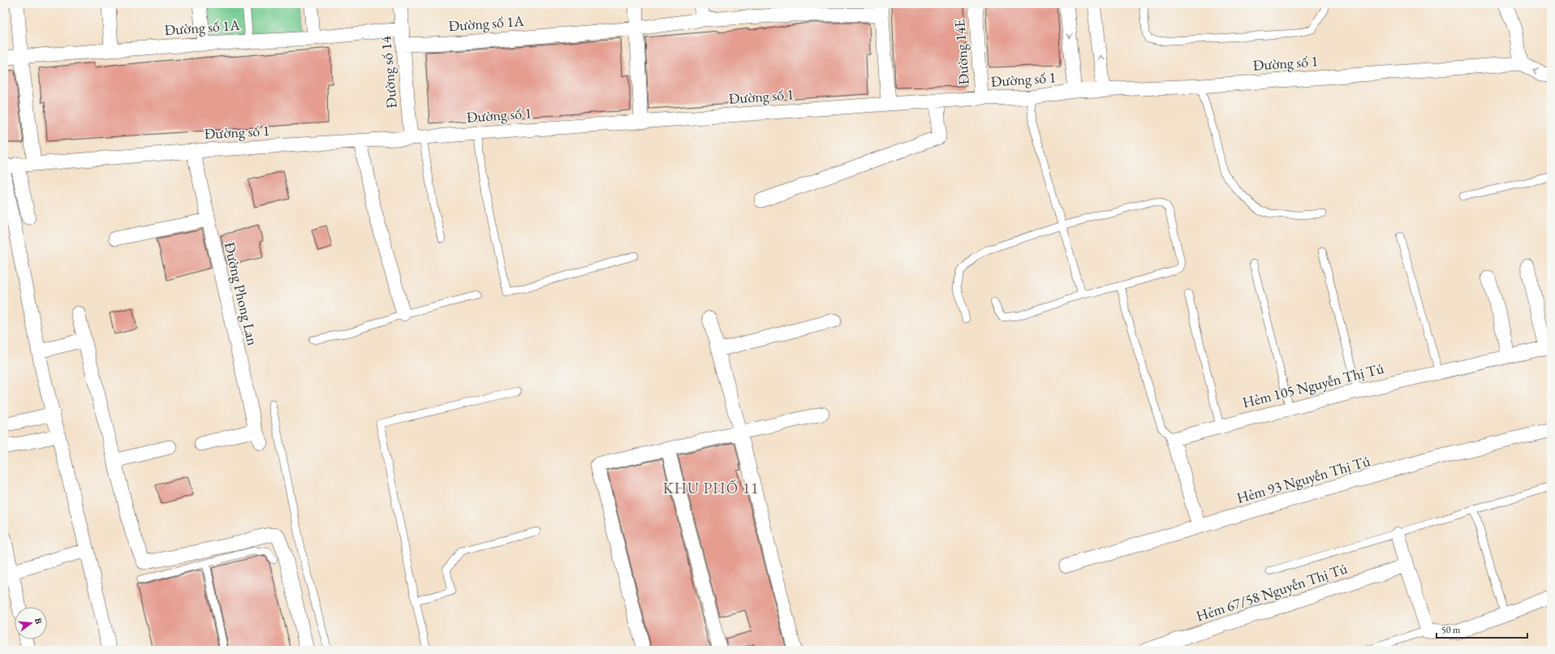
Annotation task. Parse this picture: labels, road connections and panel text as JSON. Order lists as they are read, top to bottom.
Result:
{
  "streets": {
    "street": [
      "Đường số 1A",
      "Đường 14E",
      "Đường số 1",
      "Đường số 14",
      "Đường Phong Lan",
      "Hẻm 105 Nguyễn Thị Tú",
      "Hẻm 93 Nguyễn Thị Tú",
      "Hẻm 67/58 Nguyễn Thị Tú"
    ]
  },
  "crossings": [
    ["Đường số 1A", "Đường số 14"],
    ["Đường 14E", "Đường số 1"],
    ["Đường số 1", "Đường số 14"],
    ["Đường số 1", "Đường Phong Lan"]
  ],
  "districts": ["KHU PHỐ 11"],
  "scale_bar": "50 m",
  "north": "right"
}
